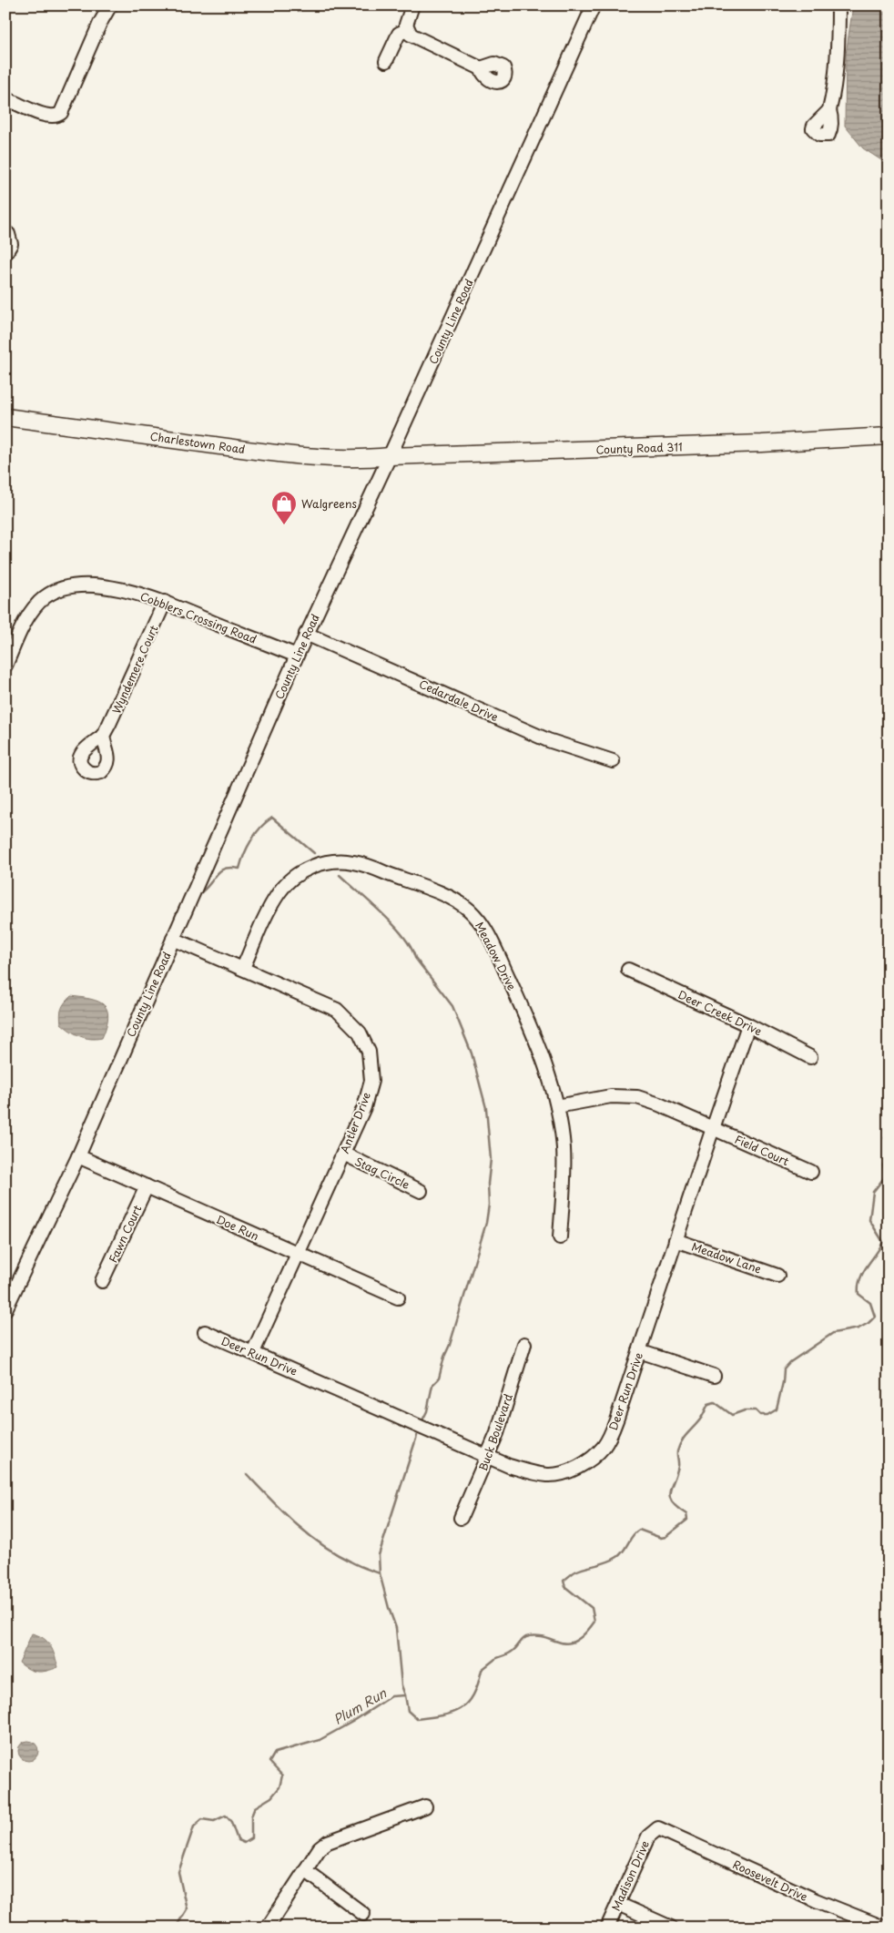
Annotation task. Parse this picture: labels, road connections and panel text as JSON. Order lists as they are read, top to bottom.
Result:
{
  "streets": {
    "main road": ["Charlestown Road", "County Road 311"],
    "street": [
      "County Line Road",
      "Cobblers Crossing Road",
      "Wyndemere Court",
      "Cedardale Drive",
      "Meadow Drive",
      "Deer Creek Drive",
      "Antler Drive",
      "Field Court",
      "Stag Circle",
      "Doe Run",
      "Fawn Court",
      "Meadow Lane",
      "Deer Run Drive",
      "Buck Boulevard",
      "Madison Drive",
      "Roosevelt Drive"
    ]
  },
  "crossings": [
    ["County Line Road", "Charlestown Road"],
    ["County Line Road", "County Road 311"],
    ["County Line Road", "Cobblers Crossing Road"],
    ["County Line Road", "Cedardale Drive"],
    ["County Line Road", "Antler Drive"],
    ["County Line Road", "Doe Run"],
    ["Charlestown Road", "County Road 311"],
    ["Cobblers Crossing Road", "Wyndemere Court"],
    ["Meadow Drive", "Antler Drive"],
    ["Meadow Drive", "Field Court"],
    ["Deer Creek Drive", "Deer Run Drive"],
    ["Antler Drive", "Stag Circle"],
    ["Antler Drive", "Doe Run"],
    ["Antler Drive", "Deer Run Drive"],
    ["Field Court", "Deer Run Drive"],
    ["Doe Run", "Fawn Court"],
    ["Meadow Lane", "Deer Run Drive"],
    ["Deer Run Drive", "Buck Boulevard"],
    ["Madison Drive", "Roosevelt Drive"]
  ],
  "water": ["Plum Run"],
  "places": {
    "shop": ["Walgreens"]
  }
}
